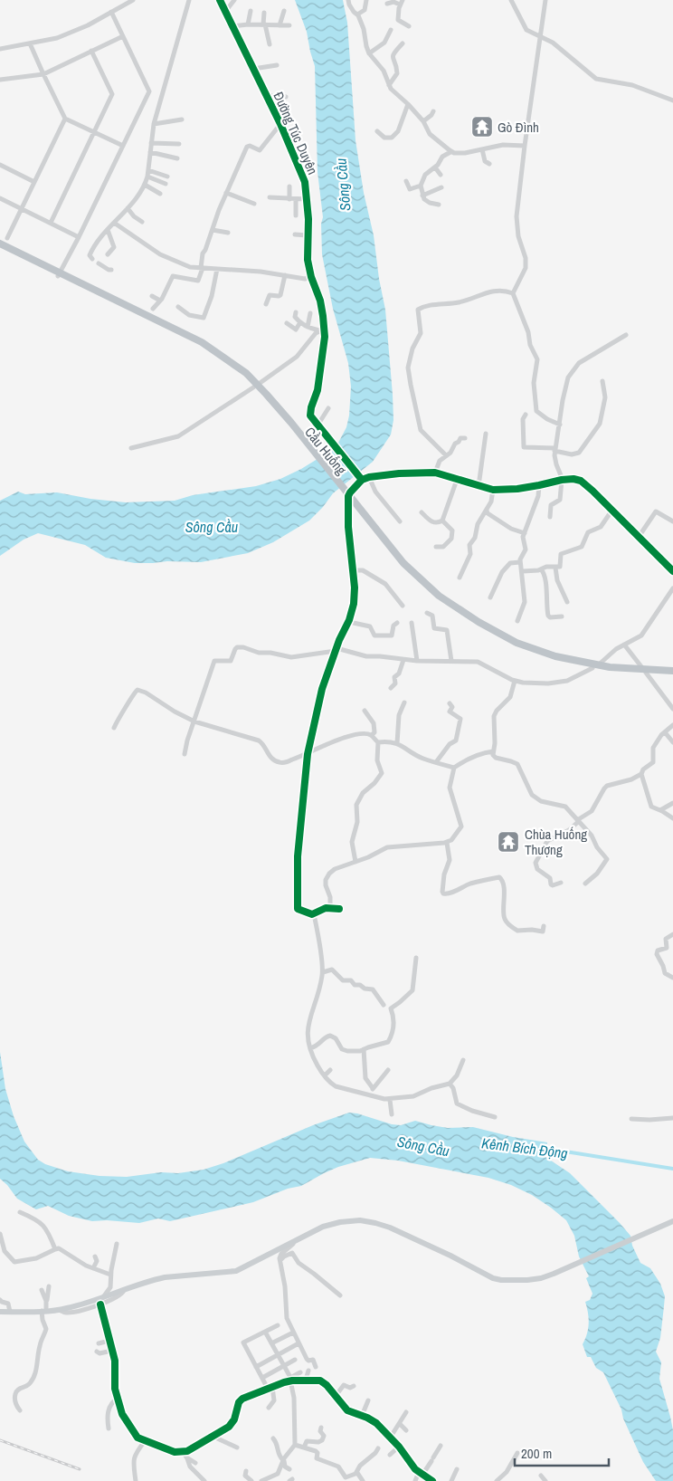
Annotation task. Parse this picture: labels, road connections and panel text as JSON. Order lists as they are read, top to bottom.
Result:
{
  "streets": {
    "highway": ["Cầu Huống"],
    "street": ["Đường Túc Duyên"]
  },
  "water": ["Sông Cầu", "Kênh Bích Động"],
  "places": {
    "temple": ["Gò Đình", "Chùa Huống Thượng"]
  },
  "scale_bar": "200 m"
}
